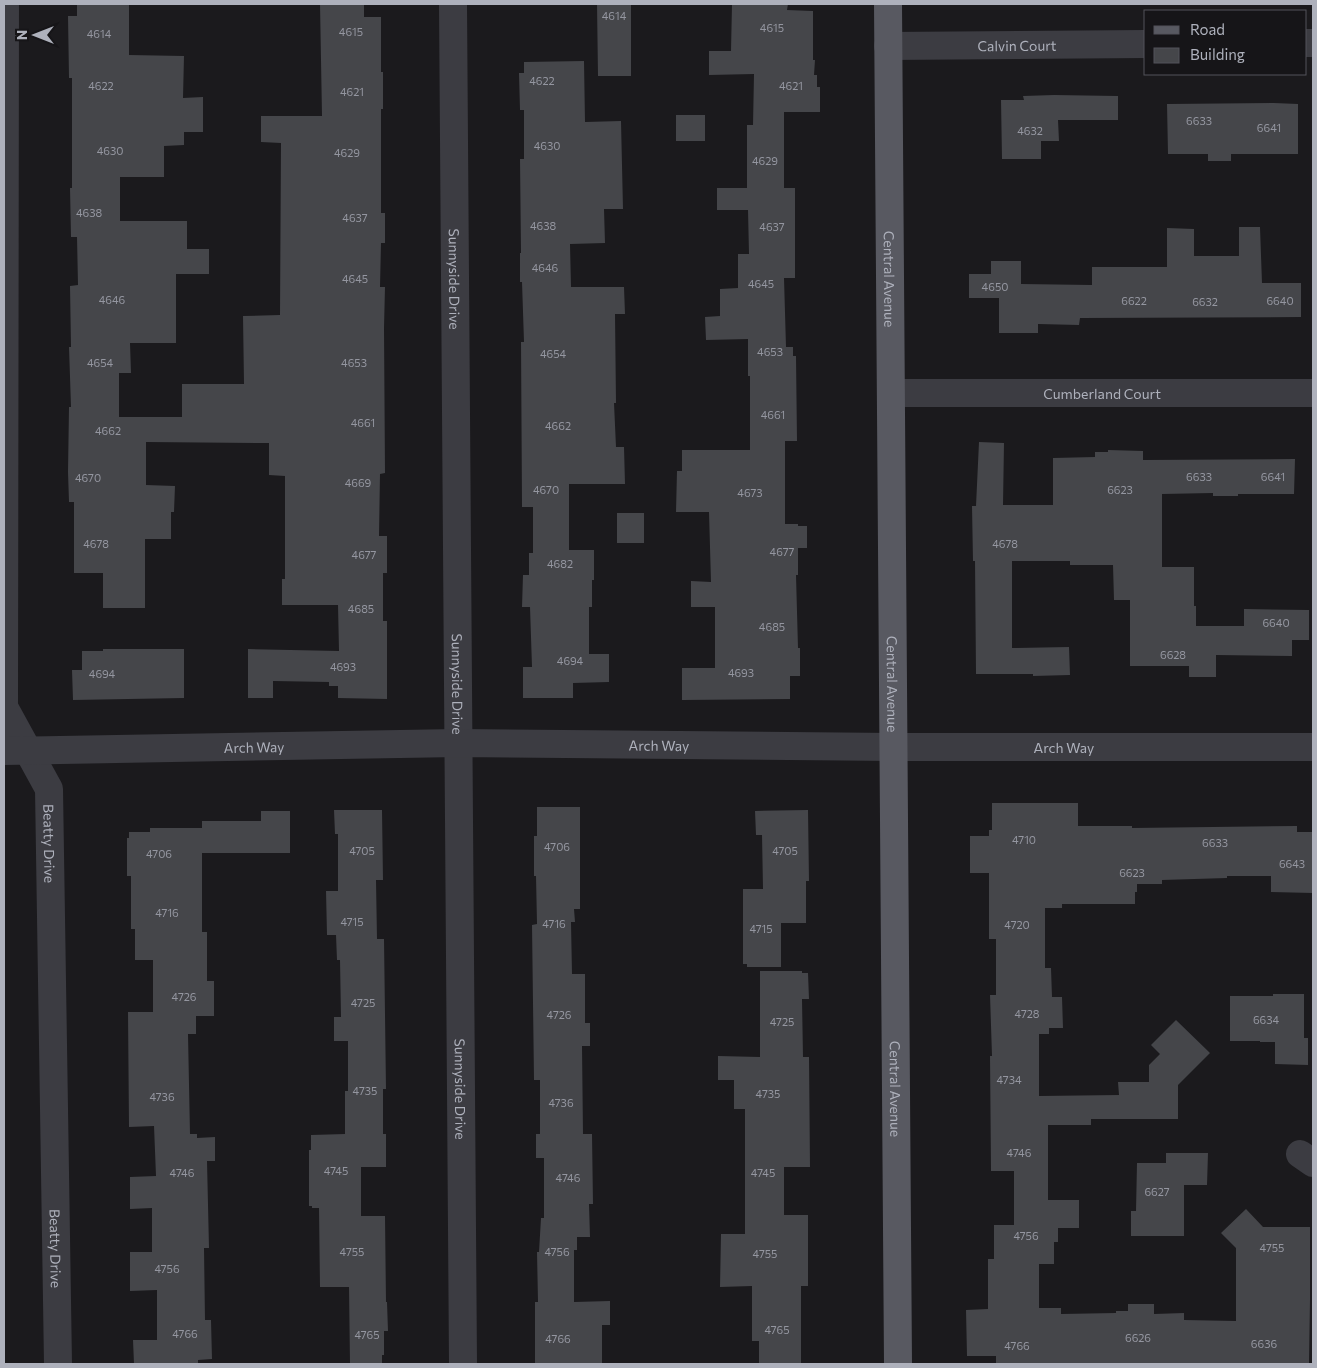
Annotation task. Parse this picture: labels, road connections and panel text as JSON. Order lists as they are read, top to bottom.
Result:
{
  "streets": {
    "main road": ["Central Avenue"],
    "street": [
      "Calvin Court",
      "Sunnyside Drive",
      "Cumberland Court",
      "Arch Way",
      "Beatty Drive"
    ]
  },
  "crossings": [
    ["Calvin Court", "Central Avenue"],
    ["Sunnyside Drive", "Arch Way"],
    ["Central Avenue", "Cumberland Court"],
    ["Central Avenue", "Arch Way"],
    ["Arch Way", "Beatty Drive"]
  ],
  "house_numbers": [
    "4614",
    "4615",
    "4615",
    "4614",
    "4622",
    "4622",
    "4621",
    "4621",
    "6633",
    "6641",
    "4632",
    "4630",
    "4630",
    "4629",
    "4629",
    "4638",
    "4637",
    "4638",
    "4637",
    "4646",
    "4645",
    "4645",
    "4650",
    "4646",
    "6622",
    "6640",
    "6632",
    "4653",
    "4654",
    "4654",
    "4653",
    "4661",
    "4661",
    "4662",
    "4662",
    "6633",
    "6641",
    "4670",
    "4669",
    "4670",
    "6623",
    "4673",
    "4678",
    "4678",
    "4677",
    "4677",
    "4682",
    "4685",
    "6640",
    "4685",
    "6628",
    "4694",
    "4693",
    "4693",
    "4694",
    "4710",
    "6633",
    "4706",
    "4705",
    "4705",
    "4706",
    "6643",
    "6623",
    "4716",
    "4715",
    "4716",
    "4720",
    "4715",
    "4726",
    "4725",
    "4728",
    "4726",
    "6634",
    "4725",
    "4734",
    "4735",
    "4735",
    "4736",
    "4736",
    "4746",
    "4745",
    "4746",
    "4745",
    "4746",
    "6627",
    "4756",
    "4755",
    "4755",
    "4756",
    "4755",
    "4756",
    "4765",
    "4766",
    "4765",
    "6626",
    "4766",
    "6636",
    "4766"
  ],
  "legend": ["Road", "Building"],
  "north": "left"
}
